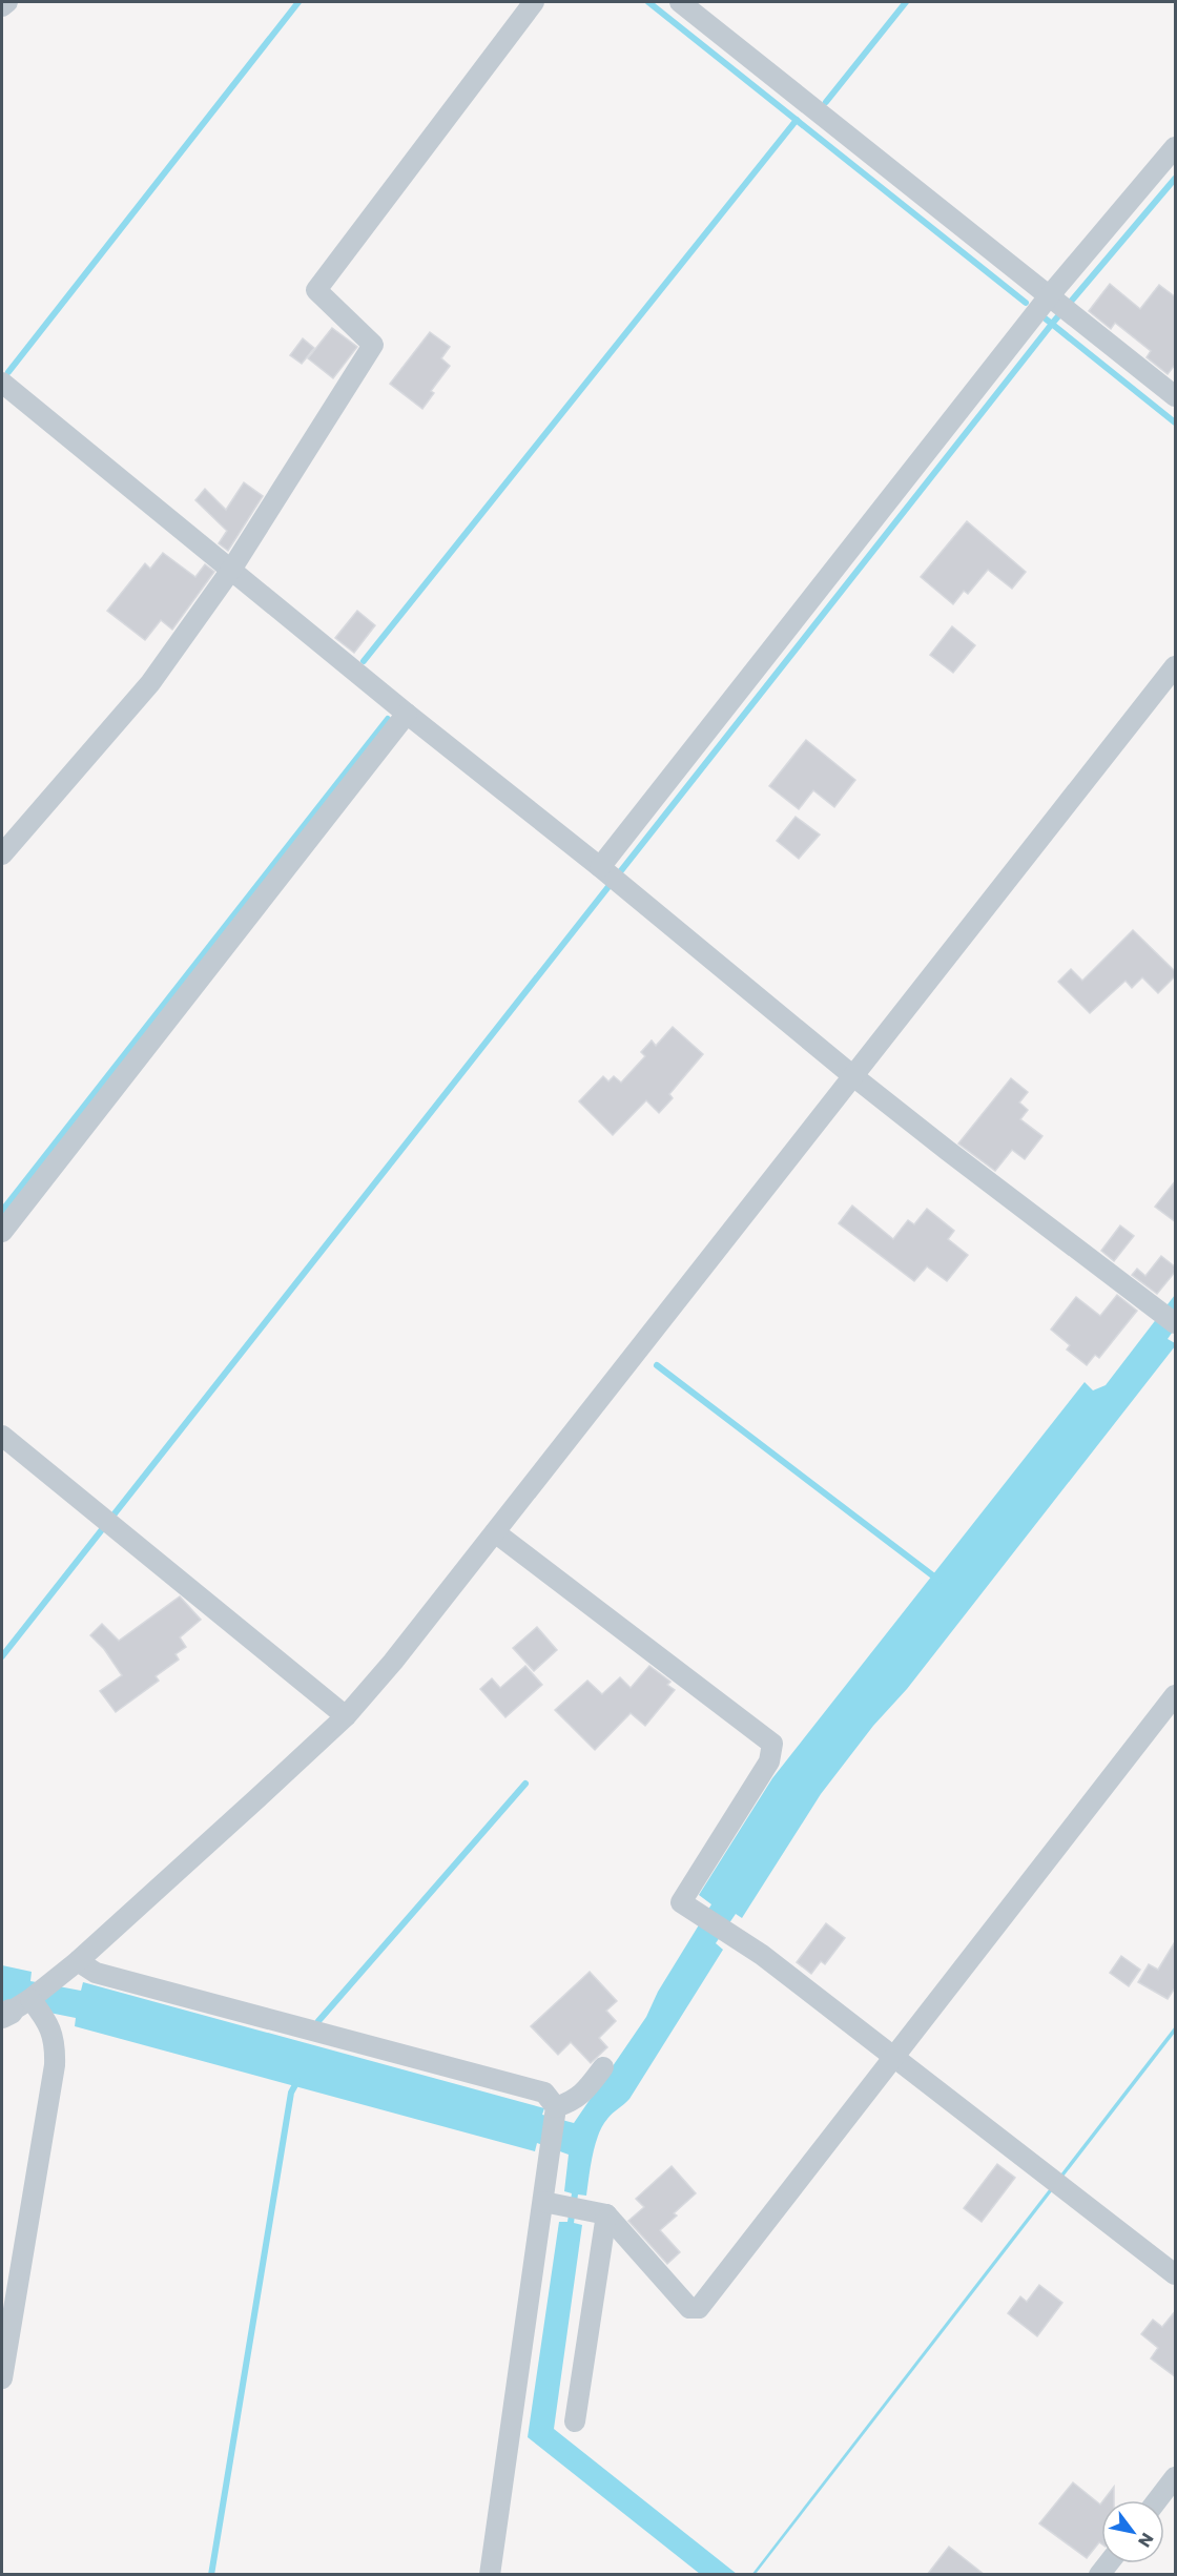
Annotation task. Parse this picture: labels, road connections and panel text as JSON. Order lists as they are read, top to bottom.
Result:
{
  "north": "bottom right"
}
